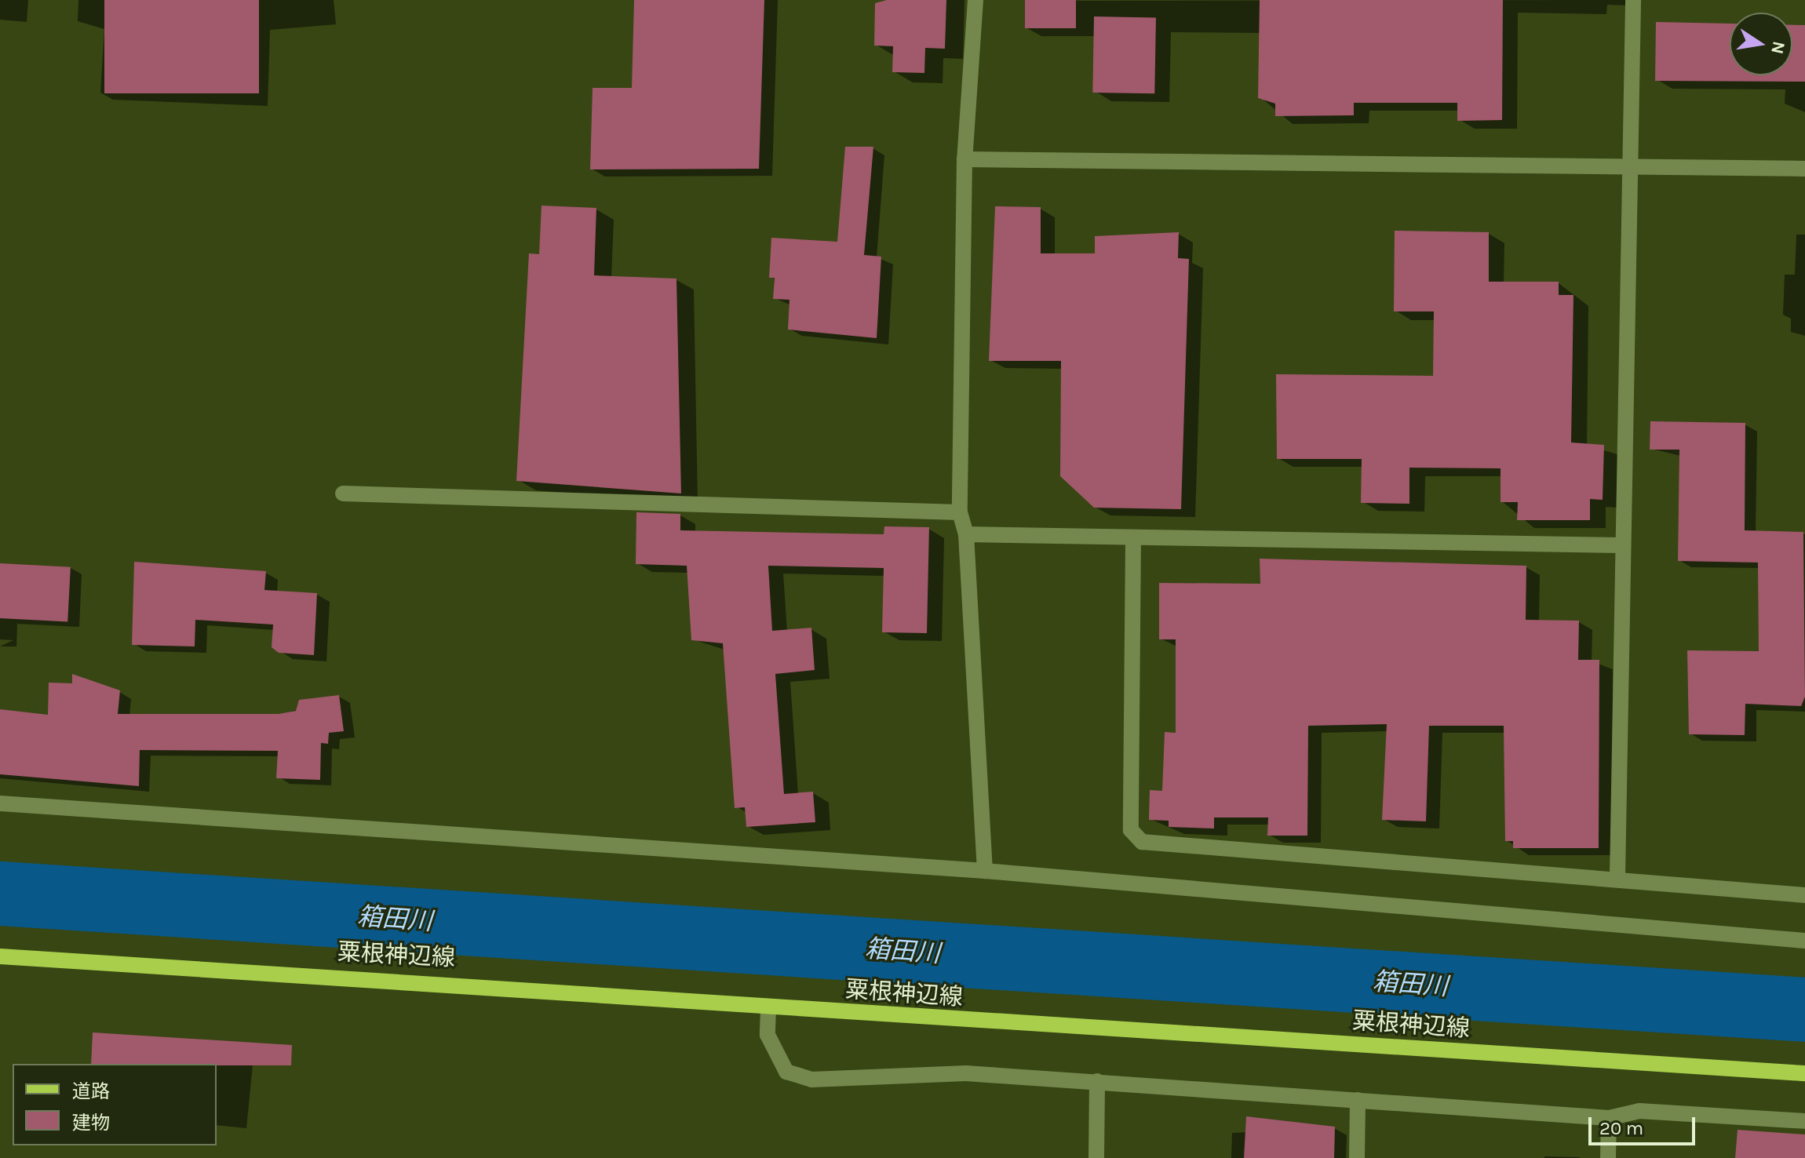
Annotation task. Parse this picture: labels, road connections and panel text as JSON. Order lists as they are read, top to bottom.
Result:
{
  "streets": {
    "main road": ["粟根神辺線"]
  },
  "water": ["箱田川"],
  "legend": ["道路", "建物"],
  "scale_bar": "20 m",
  "north": "right"
}
